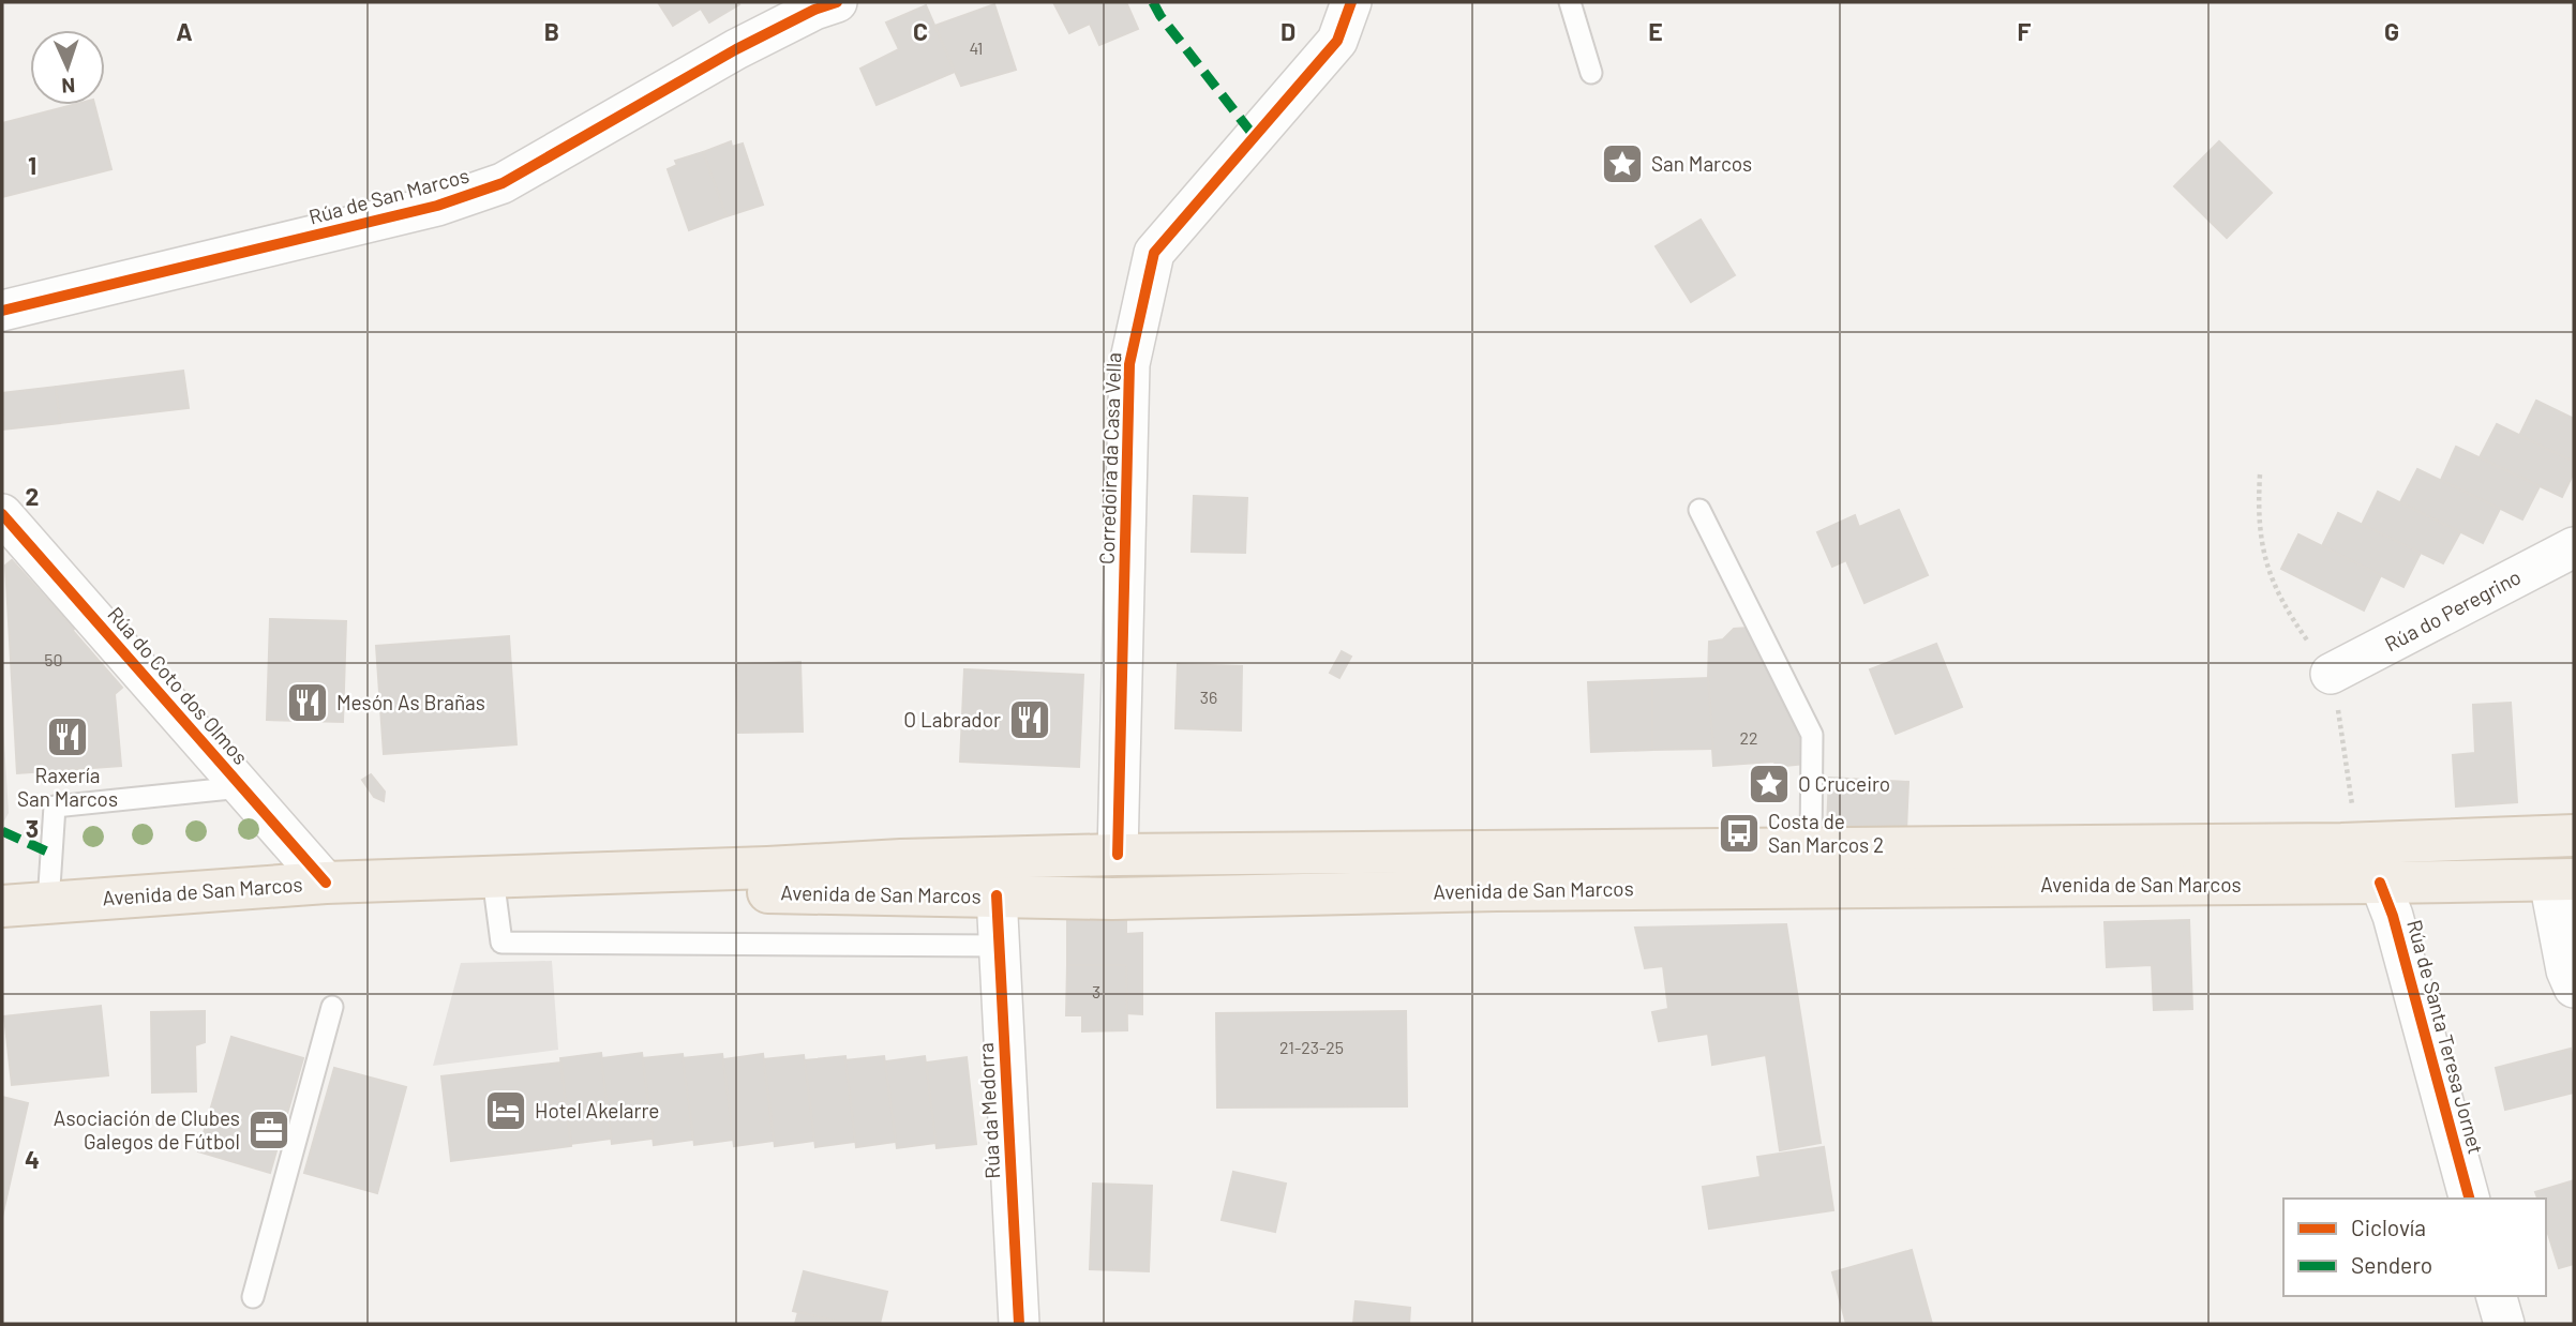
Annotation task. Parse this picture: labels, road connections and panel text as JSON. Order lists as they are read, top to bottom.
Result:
{
  "streets": {
    "main road": ["Avenida de San Marcos"],
    "street": [
      "Rúa de San Marcos",
      "Corredoira da Casa Vella",
      "Rúa do Peregrino",
      "Rúa do Coto dos Olmos",
      "Rúa de Santa Teresa Jornet",
      "Rúa da Medorra"
    ]
  },
  "crossings": [
    ["Corredoira da Casa Vella", "Avenida de San Marcos"],
    ["Rúa do Coto dos Olmos", "Avenida de San Marcos"],
    ["Avenida de San Marcos", "Rúa de Santa Teresa Jornet"],
    ["Avenida de San Marcos", "Rúa da Medorra"]
  ],
  "places": {
    "place": ["San Marcos", "O Cruceiro"],
    "restaurant": ["Mesón As Brañas", "O Labrador", "Raxería San Marcos"],
    "bus stop": ["Costa de San Marcos 2"],
    "hotel": ["Hotel Akelarre"],
    "office": ["Asociación de Clubes Galegos de Fútbol"]
  },
  "house_numbers": [
    "41",
    "50",
    "36",
    "22",
    "3",
    "21-23-25"
  ],
  "legend": ["Ciclovía", "Sendero"],
  "north": "bottom",
  "grid": {
    "columns": [
      "A",
      "B",
      "C",
      "D",
      "E",
      "F",
      "G"
    ],
    "rows": [
      "1",
      "2",
      "3",
      "4"
    ]
  }
}
